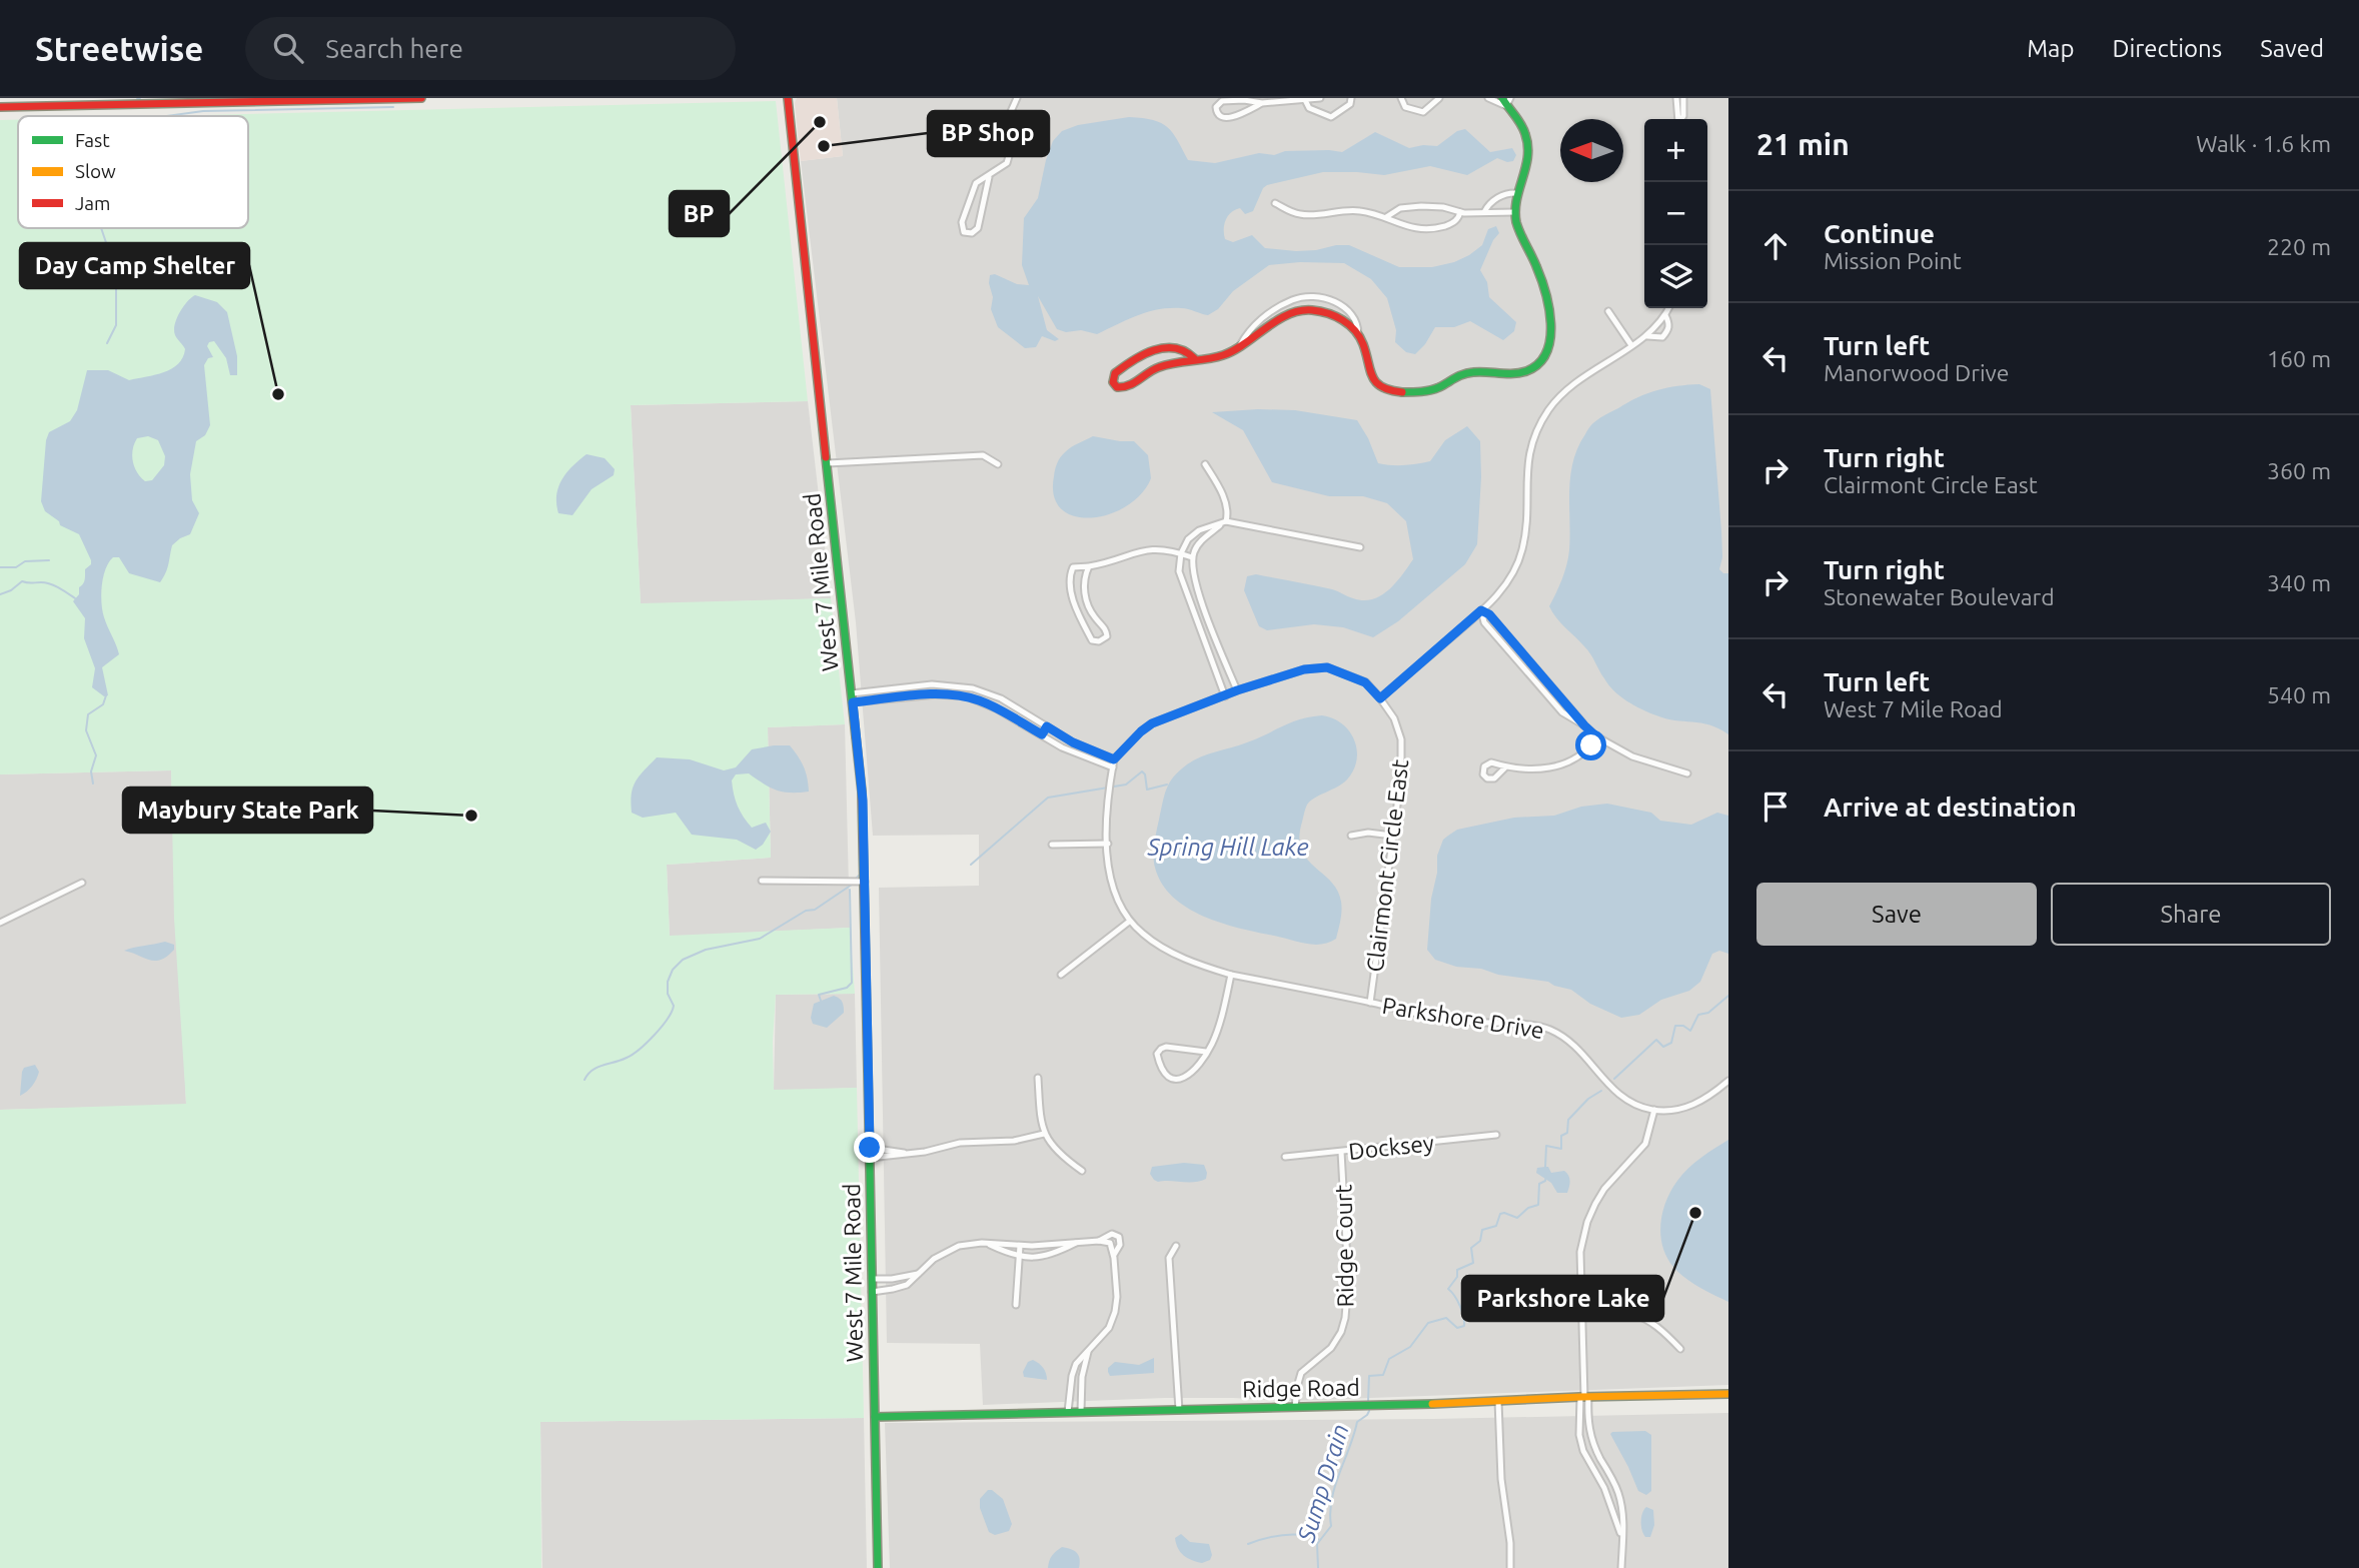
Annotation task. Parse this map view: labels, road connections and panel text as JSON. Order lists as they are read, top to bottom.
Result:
{
  "streets": {
    "street": [
      "West 7 Mile Road",
      "Clairmont Circle East",
      "Parkshore Drive",
      "Docksey",
      "Ridge Court",
      "Ridge Road"
    ]
  },
  "crossings": [
    ["West 7 Mile Road", "Ridge Road"],
    ["Clairmont Circle East", "Parkshore Drive"],
    ["Docksey", "Ridge Court"],
    ["Ridge Court", "Ridge Road"]
  ],
  "water": ["Spring Hill Lake", "Sump Drain"],
  "places": [
    "BP",
    "BP Shop",
    "Day Camp Shelter",
    "Maybury State Park",
    "Parkshore Lake"
  ],
  "legend": ["Fast", "Slow", "Jam"],
  "north": "left",
  "page": {
    "header": "Streetwise",
    "search": "Search here",
    "nav": ["Map", "Directions", "Saved"],
    "heading": ["21 min", "Walk · 1.6 km"],
    "map_buttons": ["+", "−"],
    "list": [
      ["Continue", "Mission Point", "220 m"],
      ["Turn left", "Manorwood Drive", "160 m"],
      ["Turn right", "Clairmont Circle East", "360 m"],
      ["Turn right", "Stonewater Boulevard", "340 m"],
      ["Turn left", "West 7 Mile Road", "540 m"],
      "Arrive at destination"
    ],
    "buttons": ["Save", "Share"]
  }
}
